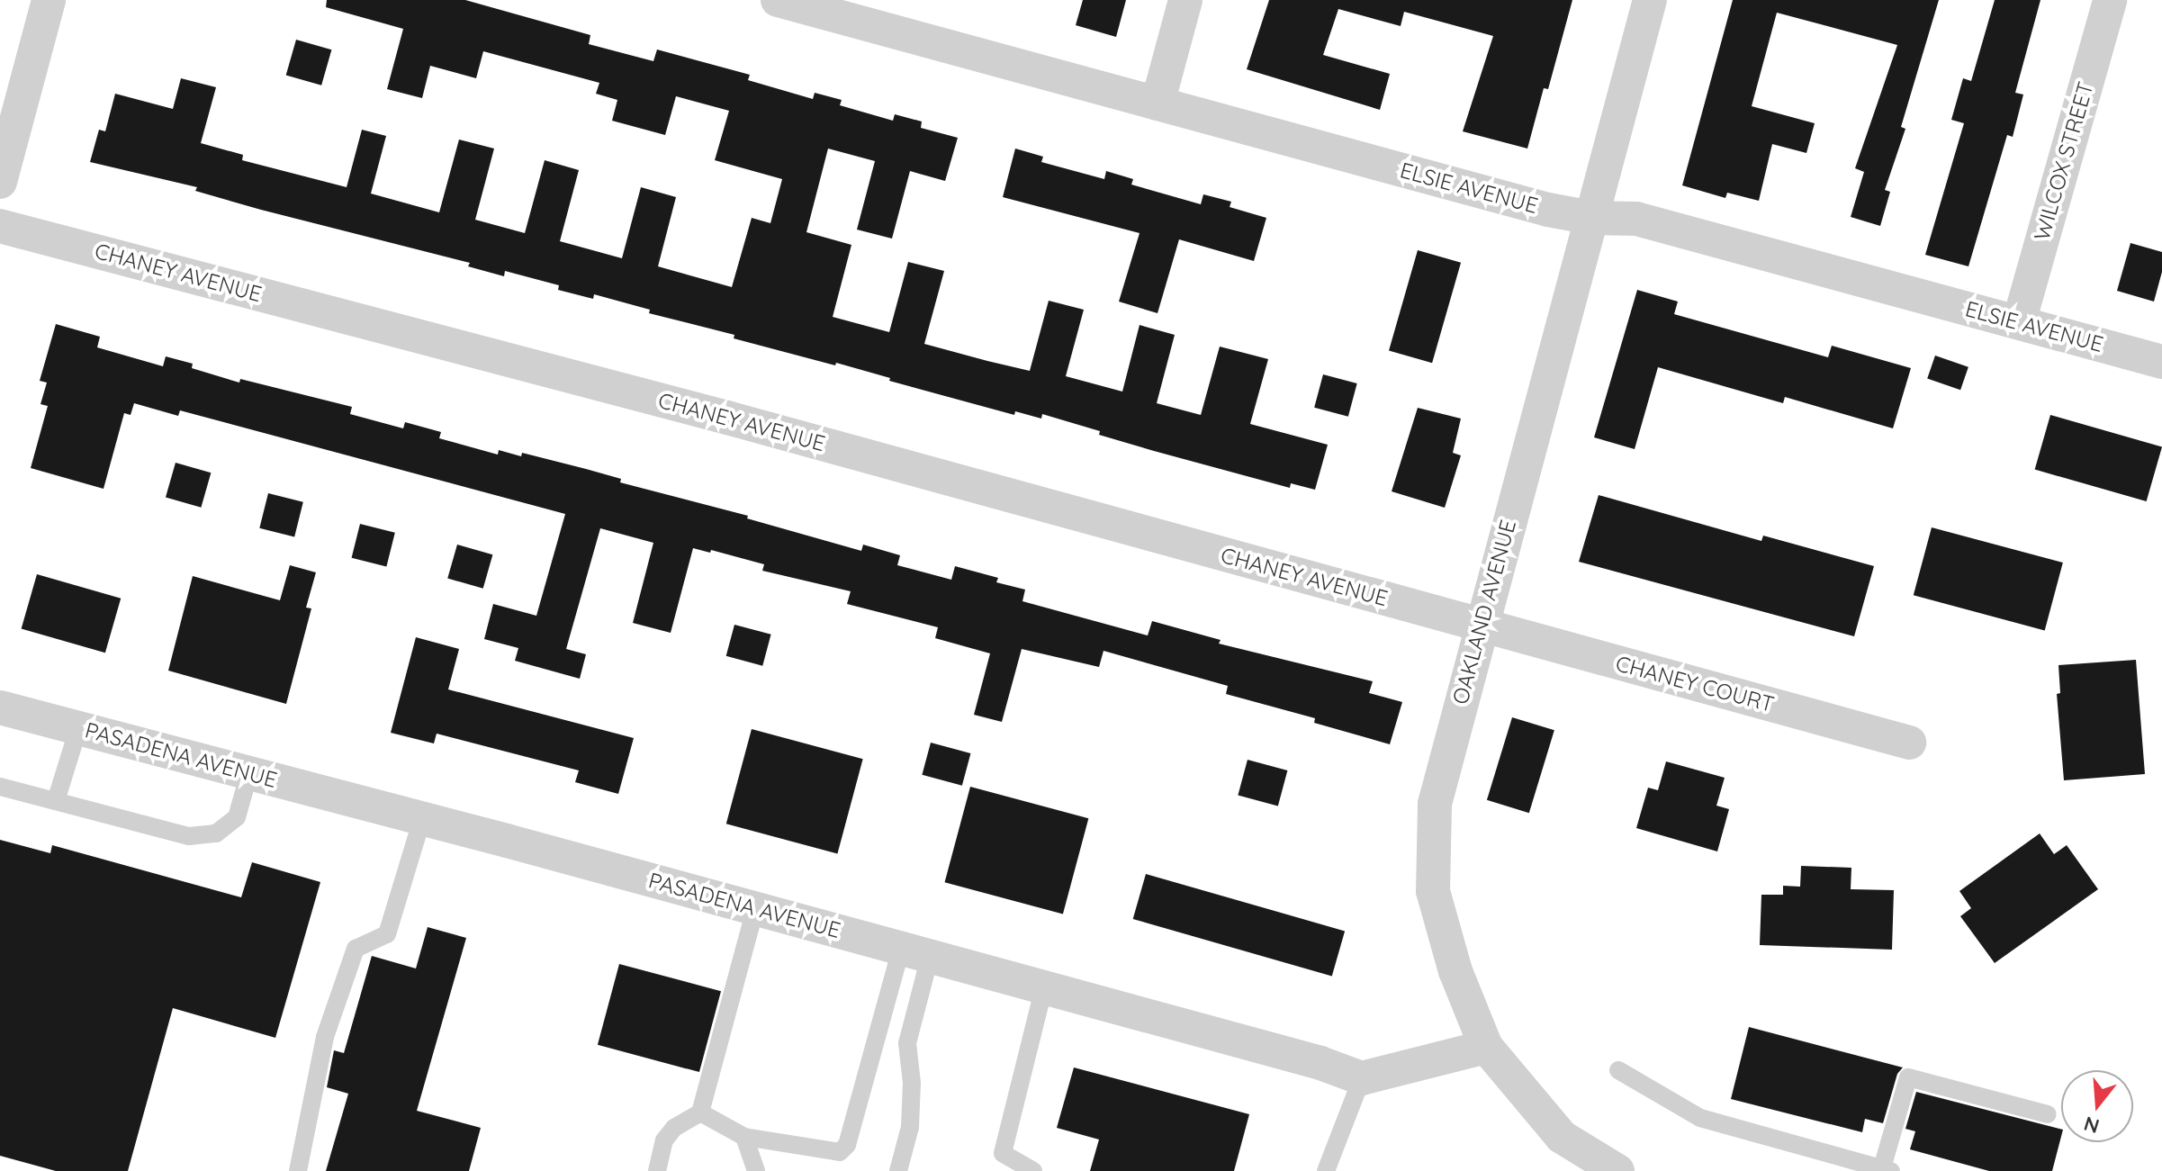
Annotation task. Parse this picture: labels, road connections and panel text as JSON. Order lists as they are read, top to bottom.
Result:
{
  "streets": {
    "street": [
      "WILCOX STREET",
      "ELSIE AVENUE",
      "CHANEY AVENUE",
      "OAKLAND AVENUE",
      "CHANEY COURT",
      "PASADENA AVENUE"
    ]
  },
  "crossings": [
    ["WILCOX STREET", "ELSIE AVENUE"],
    ["ELSIE AVENUE", "OAKLAND AVENUE"],
    ["CHANEY AVENUE", "OAKLAND AVENUE"],
    ["CHANEY AVENUE", "CHANEY COURT"],
    ["OAKLAND AVENUE", "CHANEY COURT"]
  ],
  "north": "bottom"
}
